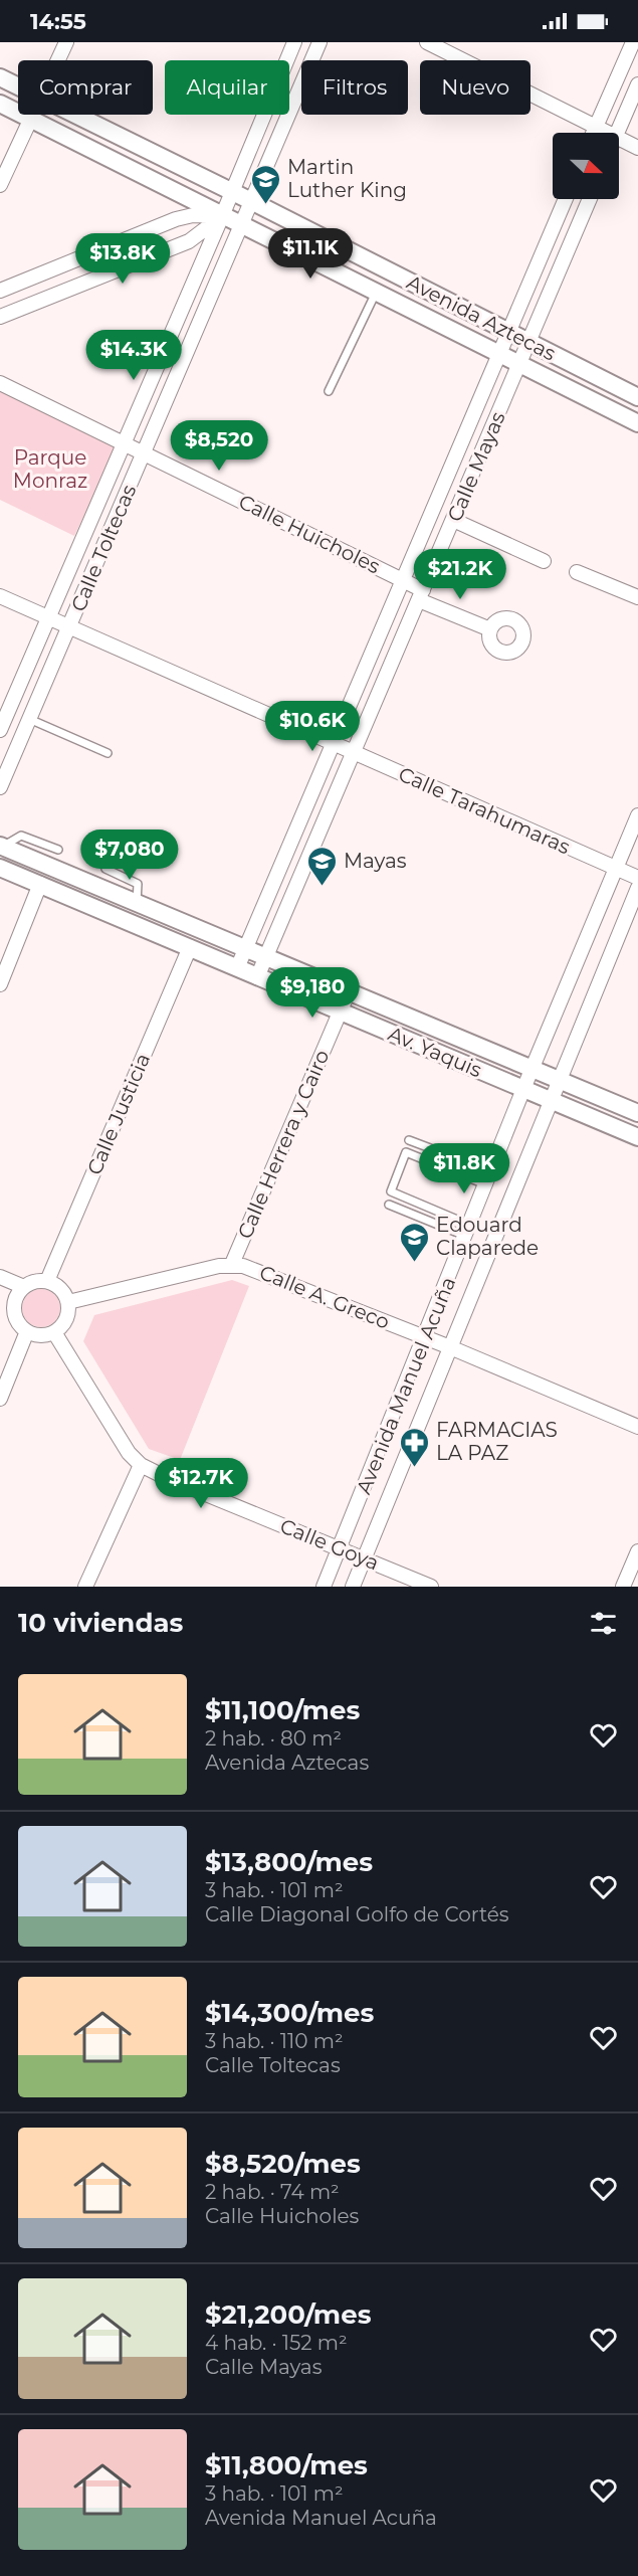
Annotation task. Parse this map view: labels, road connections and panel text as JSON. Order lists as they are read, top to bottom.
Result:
{
  "streets": {
    "street": [
      "Avenida Aztecas",
      "Calle Mayas",
      "Calle Huicholes",
      "Calle Toltecas",
      "Calle Tarahumaras",
      "Av. Yaquis",
      "Calle Justicia",
      "Calle Herrera y Cairo",
      "Calle A. Greco",
      "Avenida Manuel Acuña",
      "Calle Goya"
    ]
  },
  "crossings": [
    ["Avenida Aztecas", "Calle Mayas"],
    ["Avenida Aztecas", "Calle Toltecas"],
    ["Calle Mayas", "Calle Huicholes"],
    ["Calle Mayas", "Calle Tarahumaras"],
    ["Calle Mayas", "Av. Yaquis"],
    ["Calle Huicholes", "Calle Toltecas"],
    ["Calle Toltecas", "Calle Tarahumaras"],
    ["Calle Tarahumaras", "Avenida Manuel Acuña"],
    ["Av. Yaquis", "Calle Justicia"],
    ["Av. Yaquis", "Calle Herrera y Cairo"],
    ["Av. Yaquis", "Avenida Manuel Acuña"],
    ["Calle Justicia", "Calle A. Greco"],
    ["Calle Justicia", "Calle Goya"],
    ["Calle Herrera y Cairo", "Calle A. Greco"],
    ["Calle A. Greco", "Avenida Manuel Acuña"],
    ["Calle A. Greco", "Calle Goya"],
    ["Avenida Manuel Acuña", "Calle Goya"]
  ],
  "parks": ["Parque Monraz"],
  "places": {
    "school or university": ["Martin Luther King", "Mayas", "Edouard Claparede"],
    "pharmacy": ["FARMACIAS LA PAZ"]
  },
  "north": "right",
  "page": {
    "status": "14:55",
    "chip": [
      "Comprar",
      "Alquilar",
      "Filtros",
      "Nuevo"
    ],
    "price": [
      "$11.1K",
      "$13.8K",
      "$14.3K",
      "$8,520",
      "$21.2K",
      "$10.6K",
      "$7,080",
      "$9,180",
      "$11.8K",
      "$12.7K"
    ],
    "heading": "10 viviendas",
    "list": [
      {
        "name": "$11,100/mes",
        "note": "2 hab. · 80 m² · Avenida Aztecas"
      },
      {
        "name": "$13,800/mes",
        "note": "3 hab. · 101 m² · Calle Diagonal Golfo de Cortés"
      },
      {
        "name": "$14,300/mes",
        "note": "3 hab. · 110 m² · Calle Toltecas"
      },
      {
        "name": "$8,520/mes",
        "note": "2 hab. · 74 m² · Calle Huicholes"
      },
      {
        "name": "$21,200/mes",
        "note": "4 hab. · 152 m² · Calle Mayas"
      },
      {
        "name": "$11,800/mes",
        "note": "3 hab. · 101 m² · Avenida Manuel Acuña"
      }
    ]
  }
}
